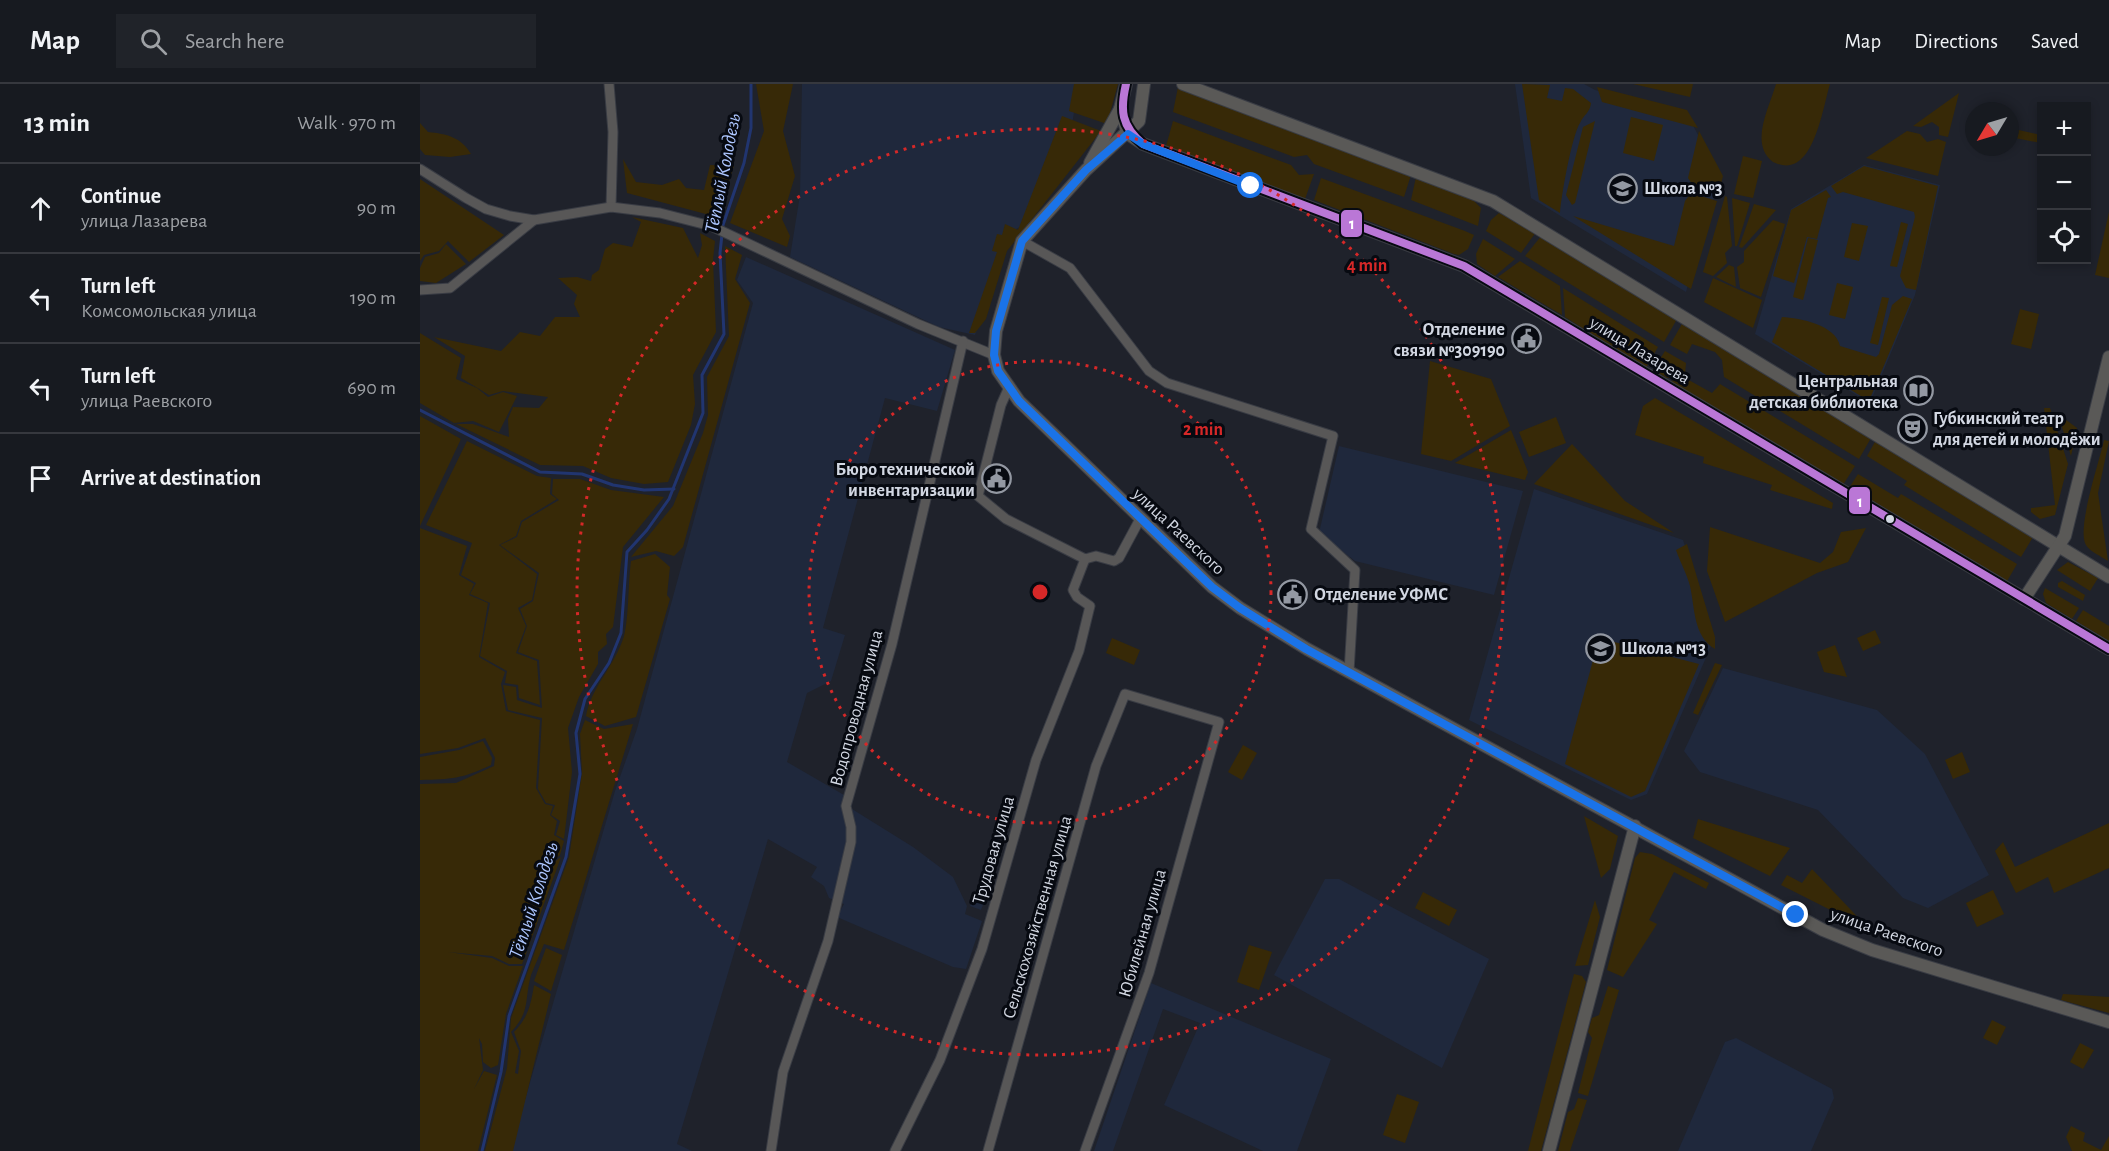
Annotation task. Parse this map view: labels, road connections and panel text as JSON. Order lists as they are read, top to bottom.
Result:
{
  "streets": {
    "main road": ["улица Лазарева", "улица Раевского"],
    "street": [
      "Водопроводная улица",
      "Трудовая улица",
      "Сельскохозяйственная улица",
      "Юбилейная улица"
    ]
  },
  "crossings": [
    ["Сельскохозяйственная улица", "Юбилейная улица"]
  ],
  "water": ["Тёплый Колодезь"],
  "places": {
    "school or university": ["Школа №3", "Школа №13"],
    "public building": ["Отделение связи №309190", "Бюро технической инвентаризации", "Отделение УФМС"],
    "library": ["Центральная детская библиотека"],
    "theatre": ["Губкинский театр для детей и молодёжи"]
  },
  "lines": ["transit line 1"],
  "north": "bottom left",
  "page": {
    "header": "Map",
    "search": "Search here",
    "nav": ["Map", "Directions", "Saved"],
    "heading": ["13 min", "Walk · 970 m"],
    "map_buttons": ["+", "−"],
    "list": [
      ["Continue", "улица Лазарева", "90 m"],
      ["Turn left", "Комсомольская улица", "190 m"],
      ["Turn left", "улица Раевского", "690 m"],
      "Arrive at destination"
    ]
  },
  "rings": ["4 min", "2 min"]
}
